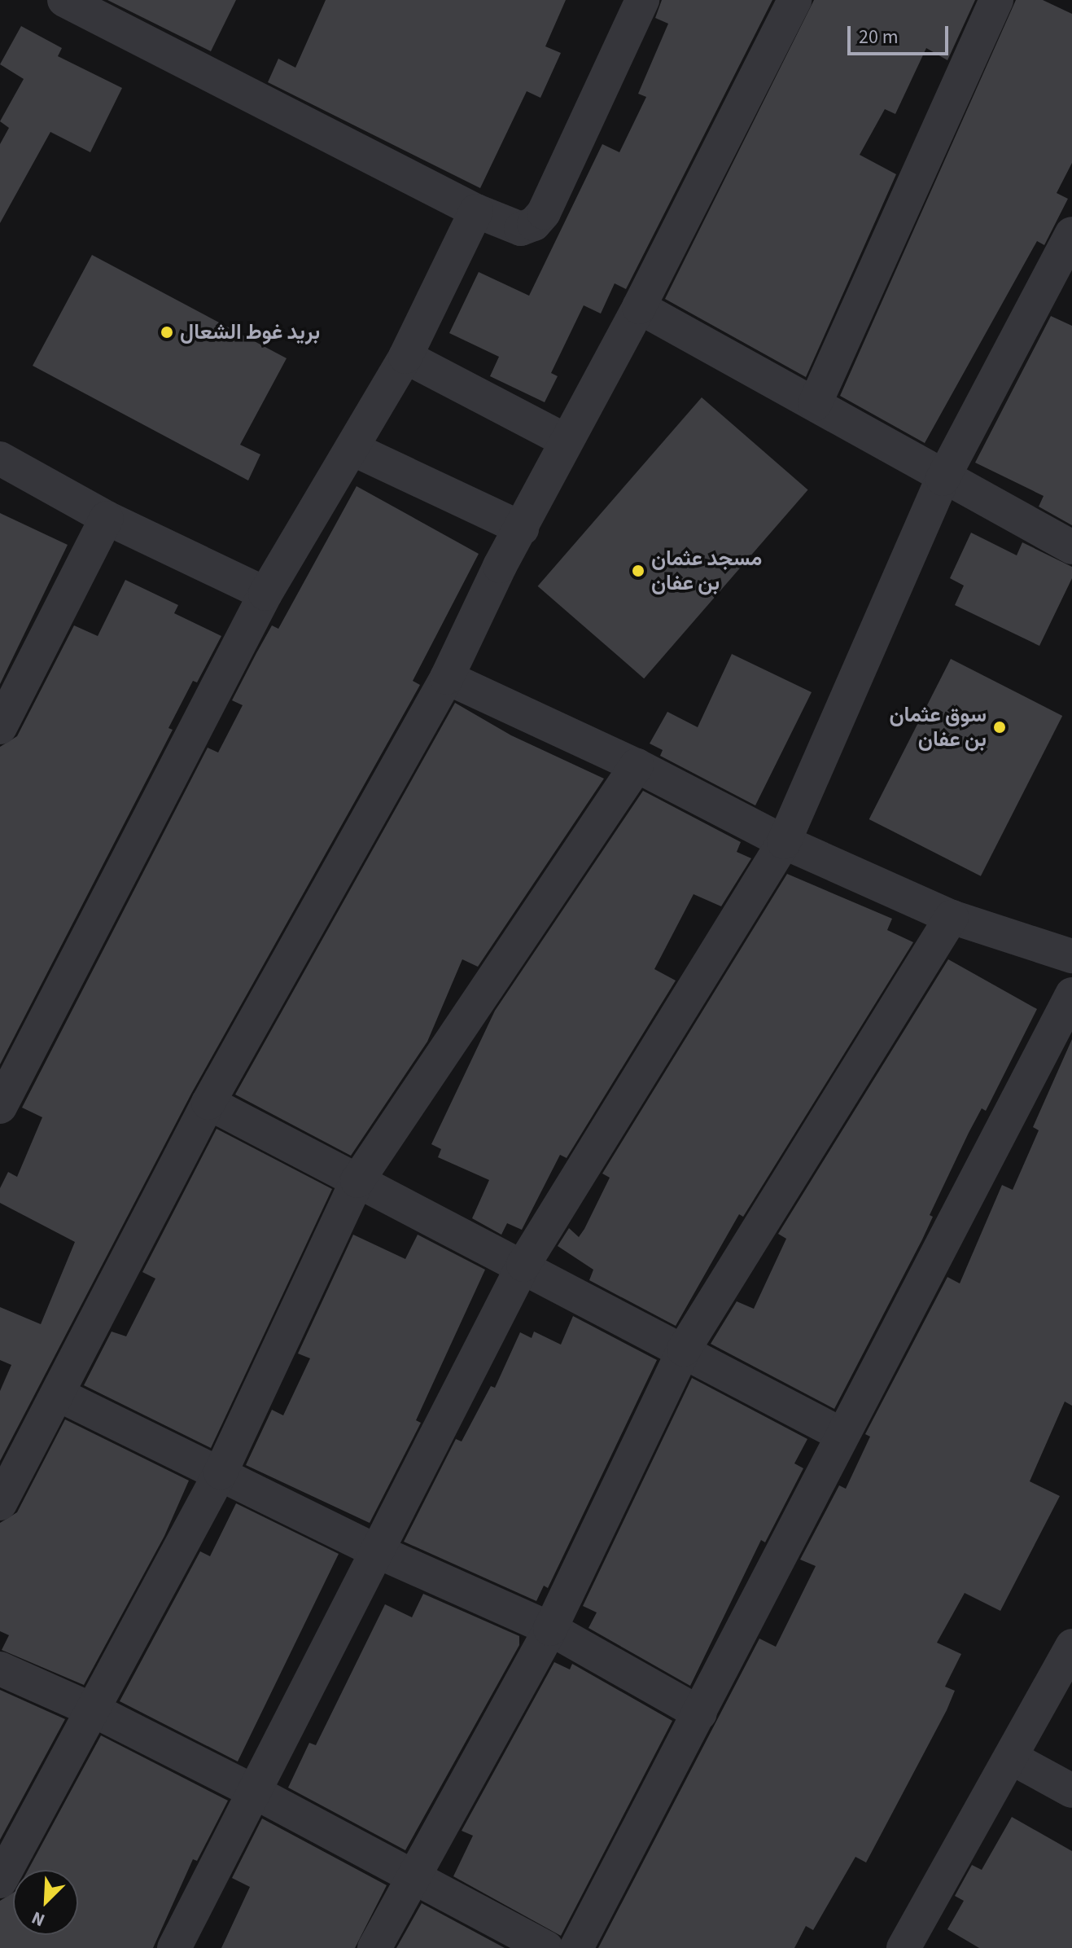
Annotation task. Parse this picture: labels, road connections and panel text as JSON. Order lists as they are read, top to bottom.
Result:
{
  "places": ["بريد غوط الشعال", "مسجد عثمان بن عفان", "سوق عثمان بن عفان"],
  "scale_bar": "20 m",
  "north": "bottom left"
}
